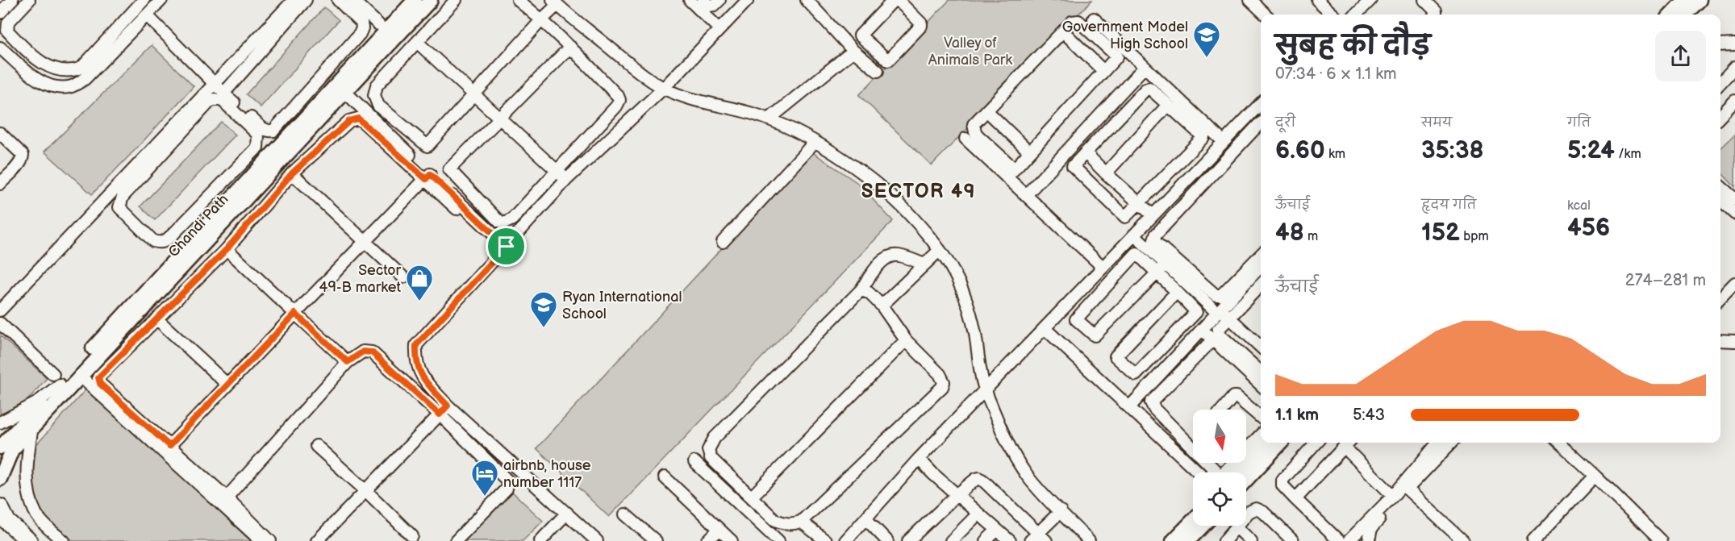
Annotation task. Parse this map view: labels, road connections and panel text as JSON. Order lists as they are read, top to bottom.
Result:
{
  "streets": {
    "main road": ["Chandi Path"]
  },
  "districts": ["SECTOR 49"],
  "parks": ["Valley of Animals Park"],
  "places": {
    "school or university": ["Government Model High School", "Ryan International School"],
    "shop": ["Sector 49-B market"],
    "hotel": ["airbnb, house number 1117"]
  },
  "north": "bottom",
  "page": {
    "heading": ["सुबह की दौड़", "07:34 · 6 × 1.1 km"],
    "stats": [
      ["दूरी", "6.60 km"],
      ["समय", "35:38"],
      ["गति", "5:24 /km"],
      ["ऊँचाई", "48 m"],
      ["हृदय गति", "152 bpm"],
      ["kcal", "456"]
    ],
    "chart": ["ऊँचाई", "274–281 m"],
    "list": [
      {
        "name": "1.1 km",
        "note": "5:43"
      }
    ]
  }
}
